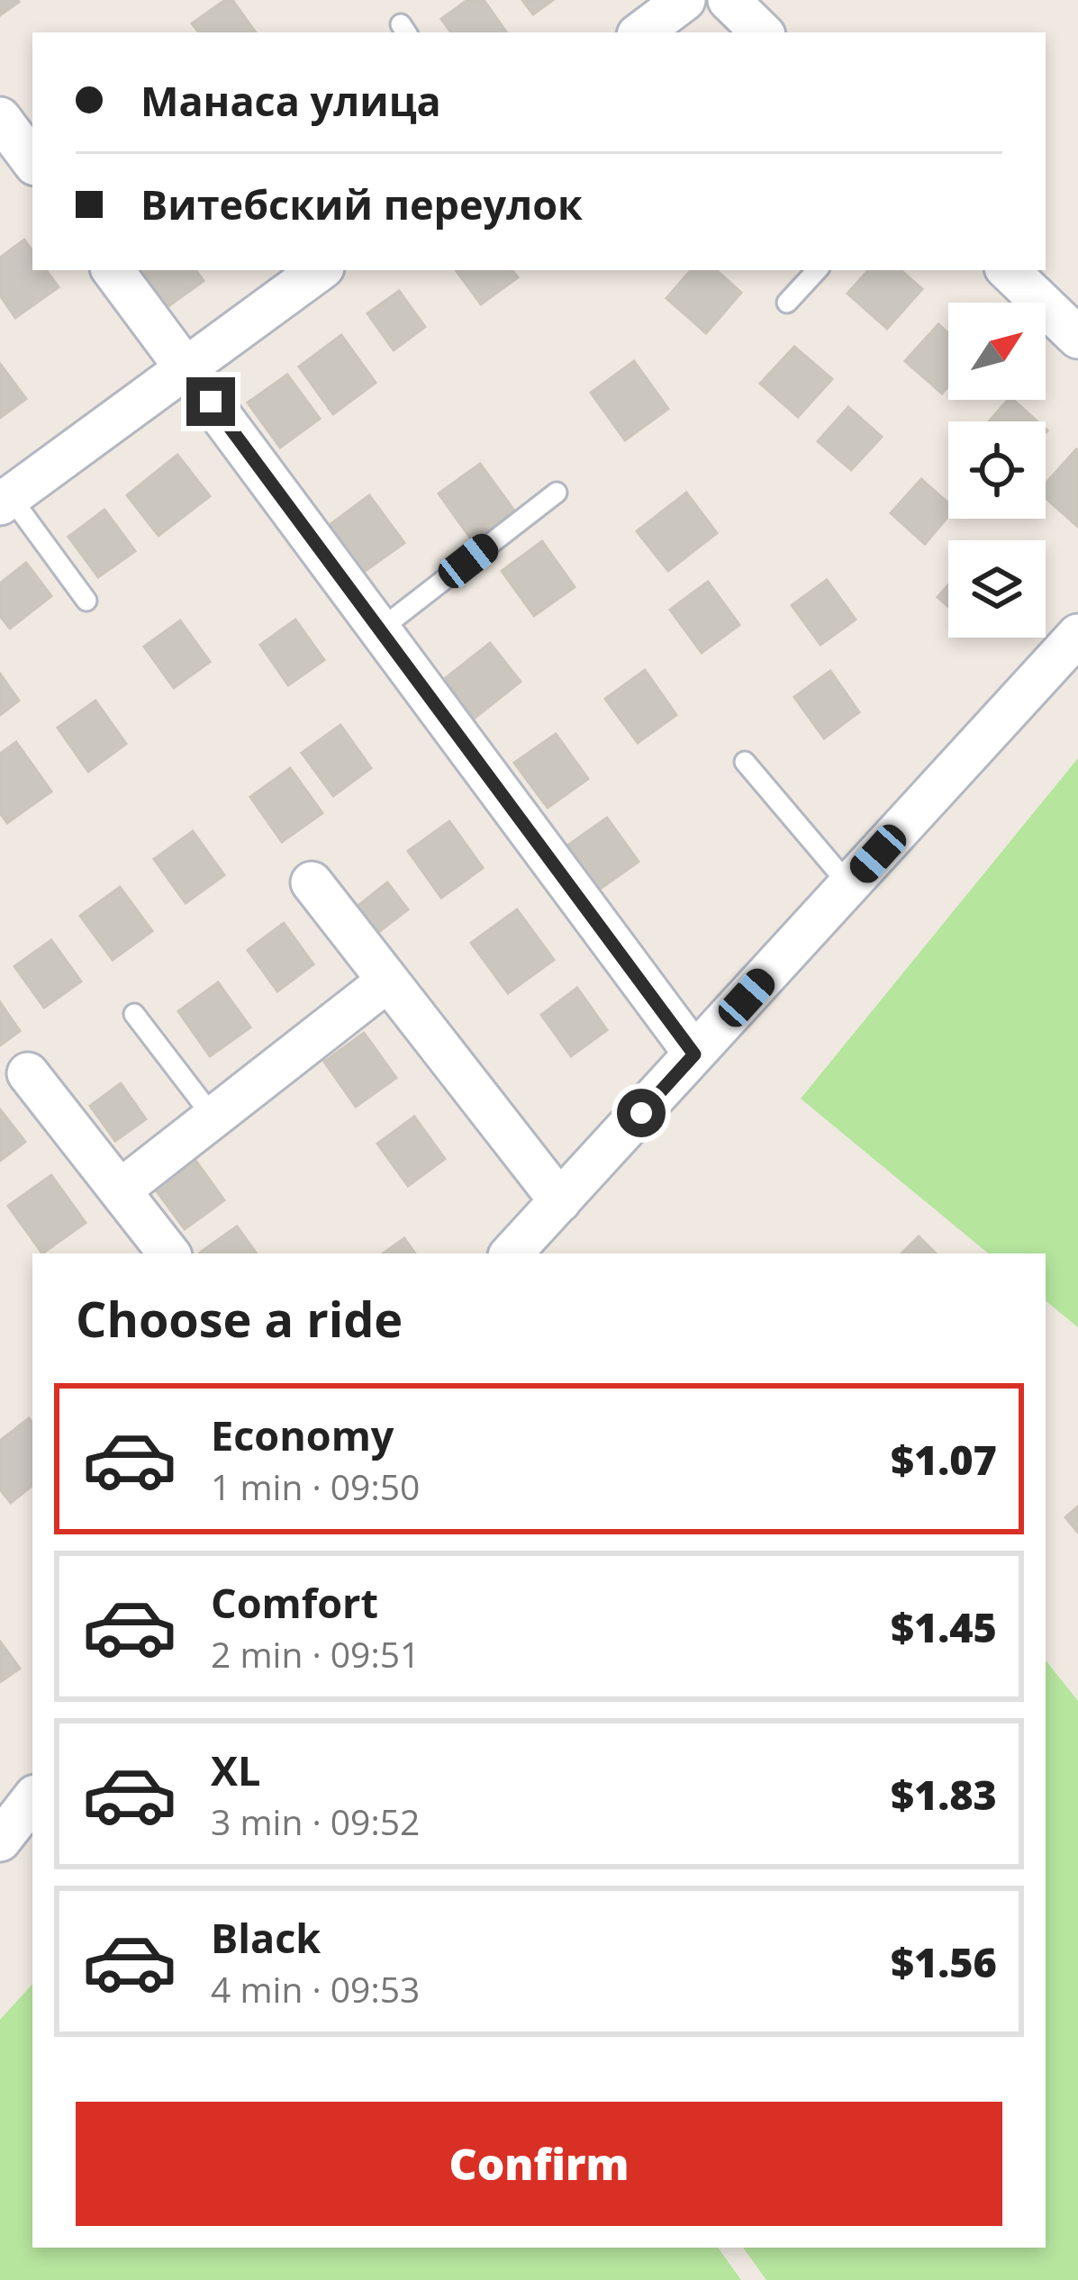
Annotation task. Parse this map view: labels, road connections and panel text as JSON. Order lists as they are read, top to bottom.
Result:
{
  "north": "top right",
  "page": {
    "banner": ["Манаса улица", "Витебский переулок"],
    "heading": "Choose a ride",
    "list": [
      {
        "name": "Economy",
        "note": "1 min · 09:50",
        "value": "$1.07"
      },
      {
        "name": "Comfort",
        "note": "2 min · 09:51",
        "value": "$1.45"
      },
      {
        "name": "XL",
        "note": "3 min · 09:52",
        "value": "$1.83"
      },
      {
        "name": "Black",
        "note": "4 min · 09:53",
        "value": "$1.56"
      }
    ],
    "buttons": "Confirm"
  }
}
